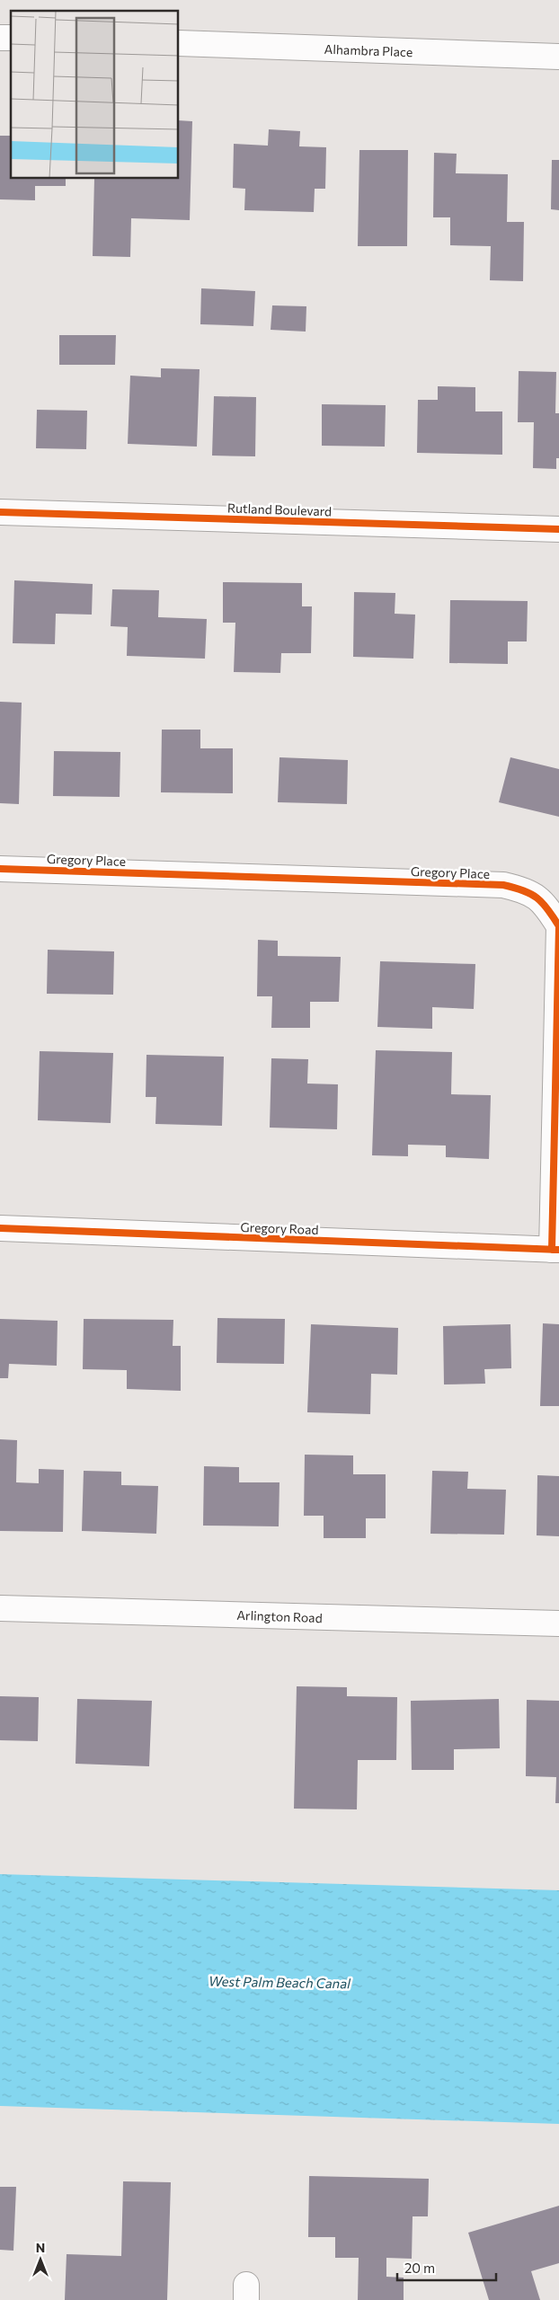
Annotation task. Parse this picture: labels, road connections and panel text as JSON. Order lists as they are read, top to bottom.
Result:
{
  "streets": {
    "street": [
      "Alhambra Place",
      "Rutland Boulevard",
      "Gregory Place",
      "Gregory Road",
      "Arlington Road"
    ]
  },
  "crossings": [
    ["Gregory Place", "Gregory Road"]
  ],
  "water": ["West Palm Beach Canal"],
  "scale_bar": "20 m",
  "north": "top"
}
